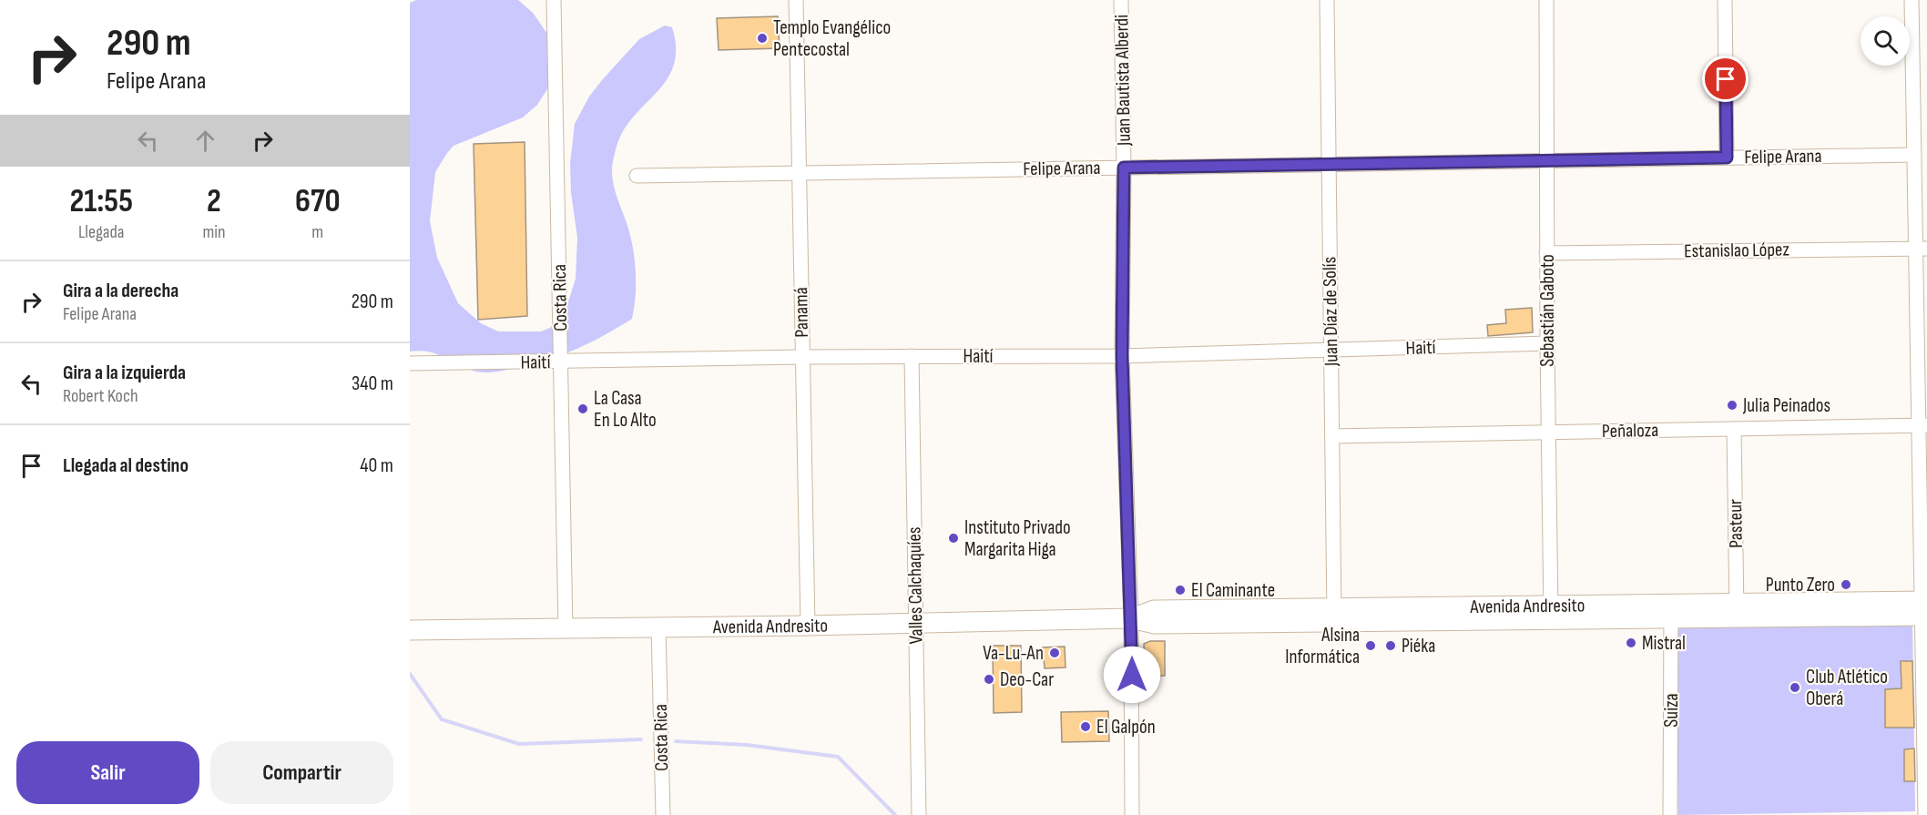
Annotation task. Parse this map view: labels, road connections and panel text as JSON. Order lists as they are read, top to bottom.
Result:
{
  "streets": {
    "main road": ["Avenida Andresito"],
    "street": [
      "Juan Bautista Alberdi",
      "Felipe Arana",
      "Estanislao López",
      "Costa Rica",
      "Sebastián Gaboto",
      "Juan Díaz de Solís",
      "Panamá",
      "Haití",
      "Peñaloza",
      "Pasteur",
      "Valles Calchaquíes",
      "Suiza"
    ]
  },
  "crossings": [
    ["Juan Bautista Alberdi", "Felipe Arana"],
    ["Juan Bautista Alberdi", "Haití"],
    ["Juan Bautista Alberdi", "Avenida Andresito"],
    ["Felipe Arana", "Sebastián Gaboto"],
    ["Felipe Arana", "Juan Díaz de Solís"],
    ["Felipe Arana", "Panamá"],
    ["Estanislao López", "Sebastián Gaboto"],
    ["Costa Rica", "Haití"],
    ["Costa Rica", "Avenida Andresito"],
    ["Sebastián Gaboto", "Haití"],
    ["Sebastián Gaboto", "Peñaloza"],
    ["Sebastián Gaboto", "Avenida Andresito"],
    ["Juan Díaz de Solís", "Haití"],
    ["Juan Díaz de Solís", "Peñaloza"],
    ["Juan Díaz de Solís", "Avenida Andresito"],
    ["Panamá", "Haití"],
    ["Panamá", "Avenida Andresito"],
    ["Haití", "Valles Calchaquíes"],
    ["Peñaloza", "Pasteur"],
    ["Pasteur", "Avenida Andresito"],
    ["Valles Calchaquíes", "Avenida Andresito"],
    ["Avenida Andresito", "Suiza"]
  ],
  "places": [
    "Templo Evangélico Pentecostal",
    "Julia Peinados",
    "La Casa En Lo Alto",
    "Instituto Privado Margarita Higa",
    "Punto Zero",
    "El Caminante",
    "Mistral",
    "Alsina Informática",
    "Piéka",
    "Va-Lu-An",
    "Deo-Car",
    "Club Atlético Oberá",
    "El Galpón"
  ],
  "page": {
    "turn": ["290 m", "Felipe Arana"],
    "eta": [
      "21:55",
      "Llegada",
      "2",
      "min",
      "670",
      "m"
    ],
    "list": [
      {
        "name": "Gira a la derecha",
        "note": "Felipe Arana",
        "value": "290 m"
      },
      {
        "name": "Gira a la izquierda",
        "note": "Robert Koch",
        "value": "340 m"
      },
      {
        "name": "Llegada al destino",
        "value": "40 m"
      }
    ],
    "buttons": ["Salir", "Compartir"]
  }
}
